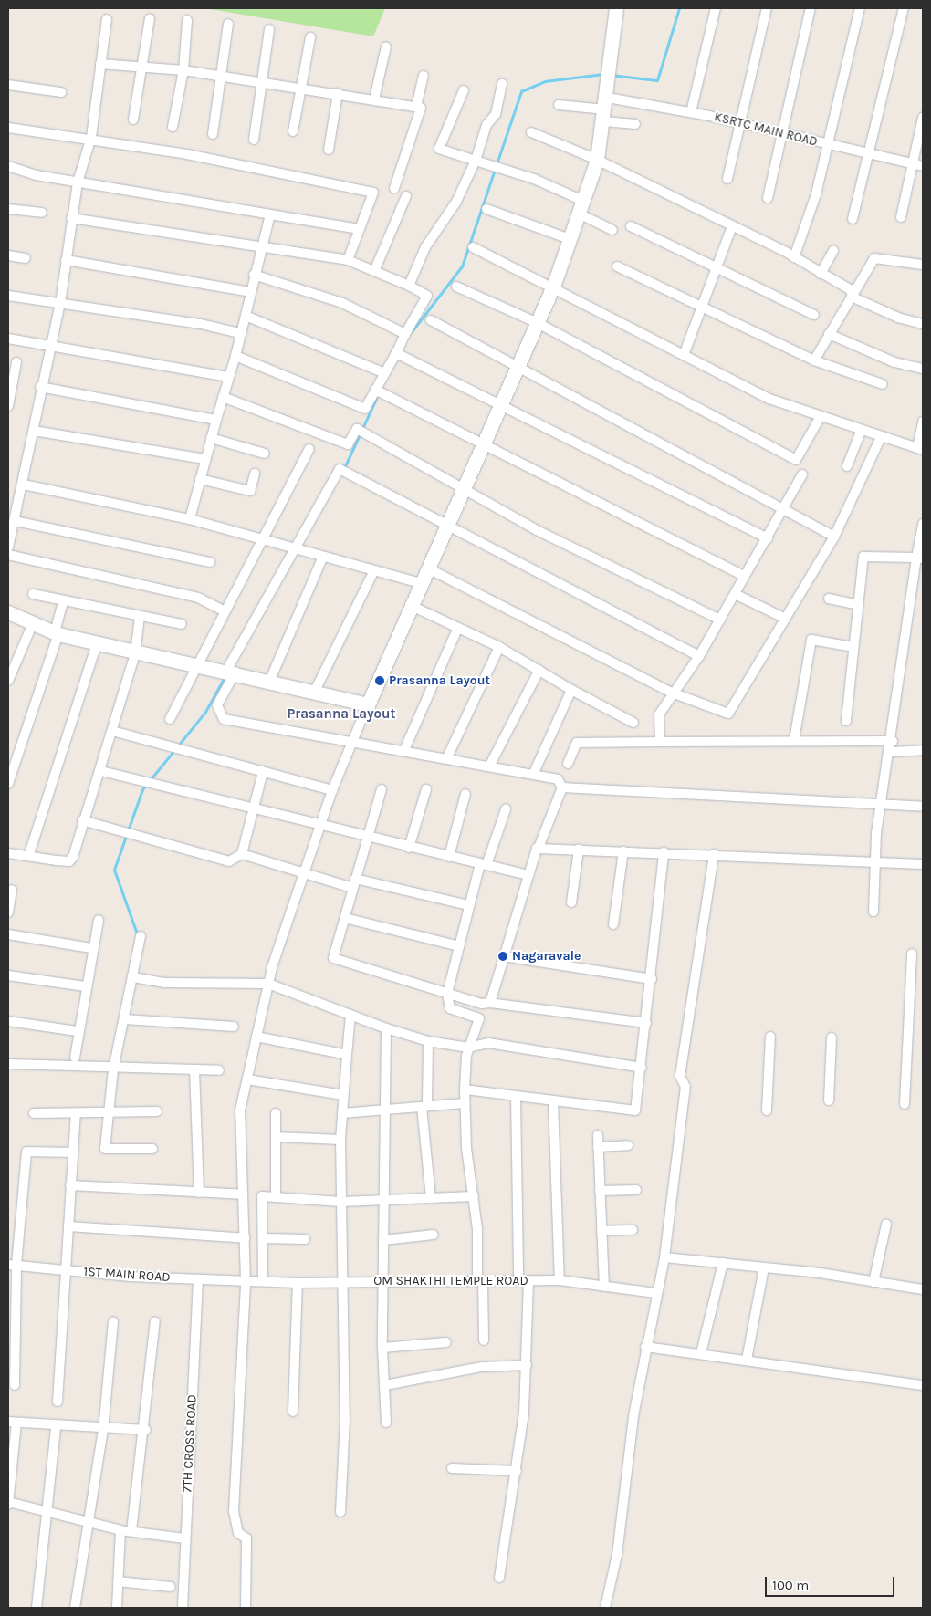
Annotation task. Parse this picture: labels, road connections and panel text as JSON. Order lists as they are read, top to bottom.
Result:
{
  "streets": {
    "street": [
      "KSRTC MAIN ROAD",
      "1ST MAIN ROAD",
      "OM SHAKTHI TEMPLE ROAD",
      "7TH CROSS ROAD"
    ]
  },
  "crossings": [
    ["1ST MAIN ROAD", "OM SHAKTHI TEMPLE ROAD"],
    ["1ST MAIN ROAD", "7TH CROSS ROAD"]
  ],
  "districts": ["Prasanna Layout"],
  "places": ["Prasanna Layout", "Nagaravale"],
  "scale_bar": "100 m"
}
